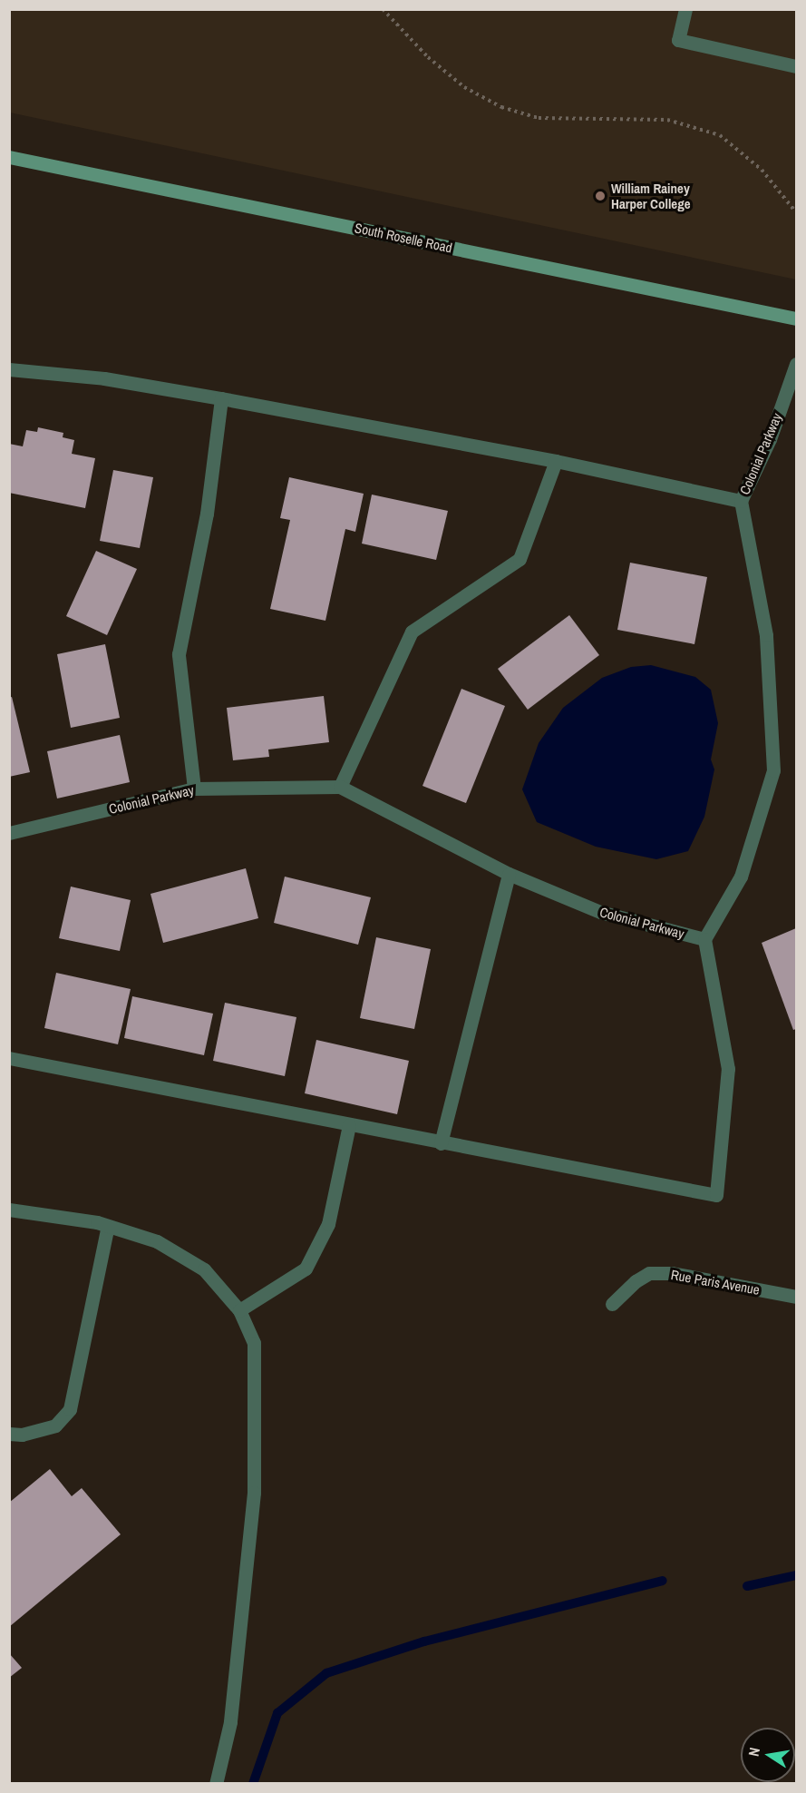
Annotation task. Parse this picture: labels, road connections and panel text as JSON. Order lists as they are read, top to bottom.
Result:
{
  "streets": {
    "main road": ["South Roselle Road"],
    "street": ["Colonial Parkway", "Rue Paris Avenue"]
  },
  "places": ["William Rainey Harper College"],
  "north": "left"
}
